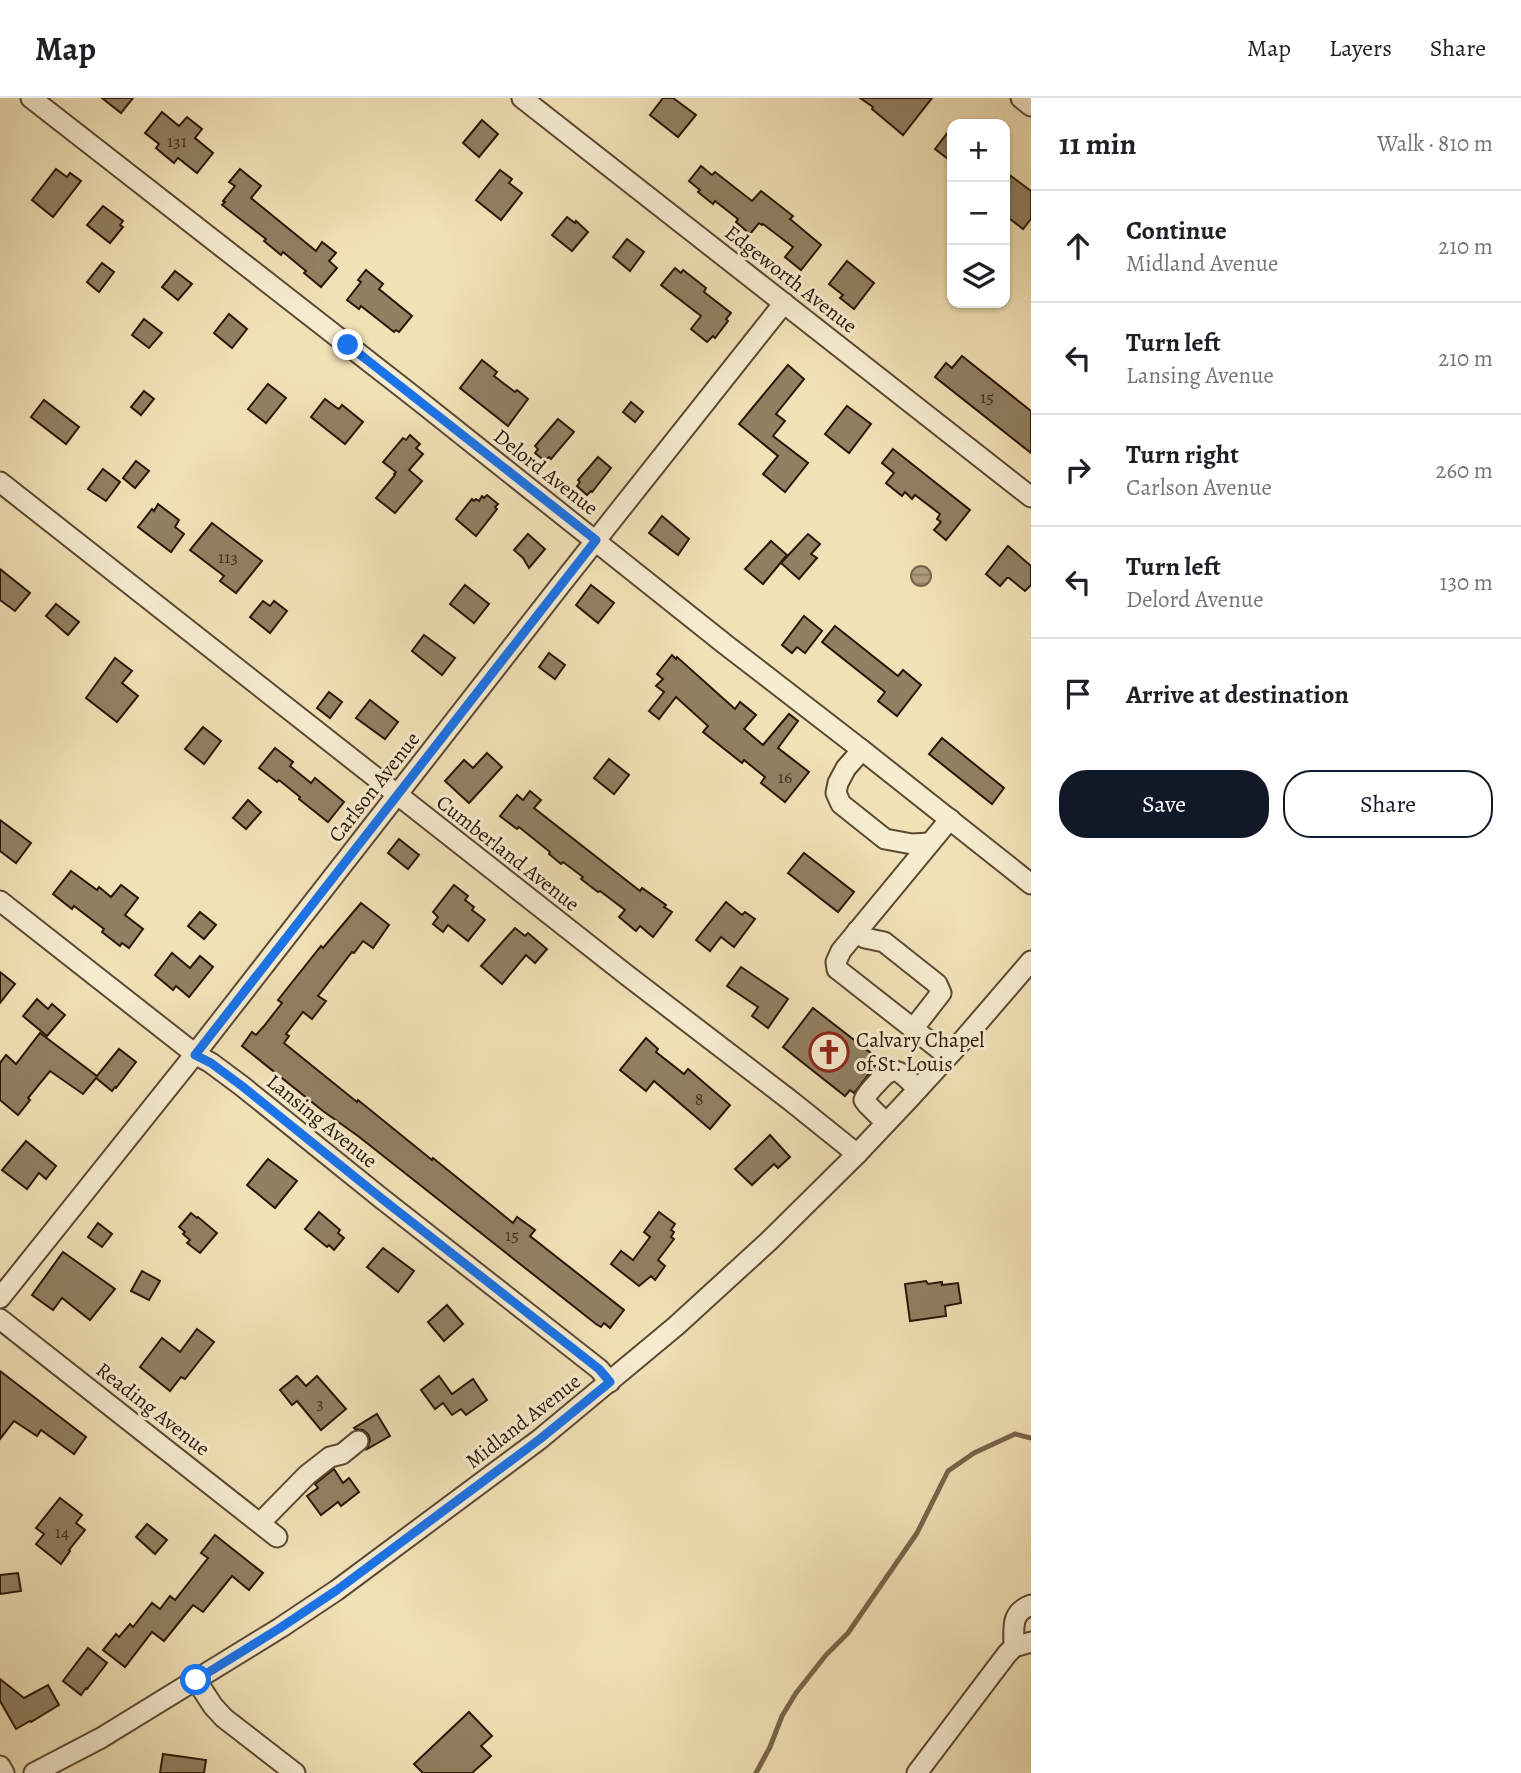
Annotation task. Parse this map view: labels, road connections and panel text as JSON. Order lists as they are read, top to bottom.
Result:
{
  "streets": {
    "street": [
      "Edgeworth Avenue",
      "Delord Avenue",
      "Carlson Avenue",
      "Cumberland Avenue",
      "Lansing Avenue",
      "Reading Avenue",
      "Midland Avenue"
    ]
  },
  "crossings": [
    ["Edgeworth Avenue", "Carlson Avenue"],
    ["Delord Avenue", "Carlson Avenue"],
    ["Carlson Avenue", "Cumberland Avenue"],
    ["Carlson Avenue", "Lansing Avenue"],
    ["Cumberland Avenue", "Midland Avenue"],
    ["Lansing Avenue", "Midland Avenue"]
  ],
  "places": {
    "church": ["Calvary Chapel of St. Louis"]
  },
  "house_numbers": [
    "131",
    "15",
    "113",
    "16",
    "8",
    "15",
    "3",
    "14"
  ],
  "page": {
    "header": "Map",
    "nav": ["Map", "Layers", "Share"],
    "heading": ["11 min", "Walk · 810 m"],
    "map_buttons": ["+", "−"],
    "list": [
      ["Continue", "Midland Avenue", "210 m"],
      ["Turn left", "Lansing Avenue", "210 m"],
      ["Turn right", "Carlson Avenue", "260 m"],
      ["Turn left", "Delord Avenue", "130 m"],
      "Arrive at destination"
    ],
    "buttons": ["Save", "Share"]
  }
}
